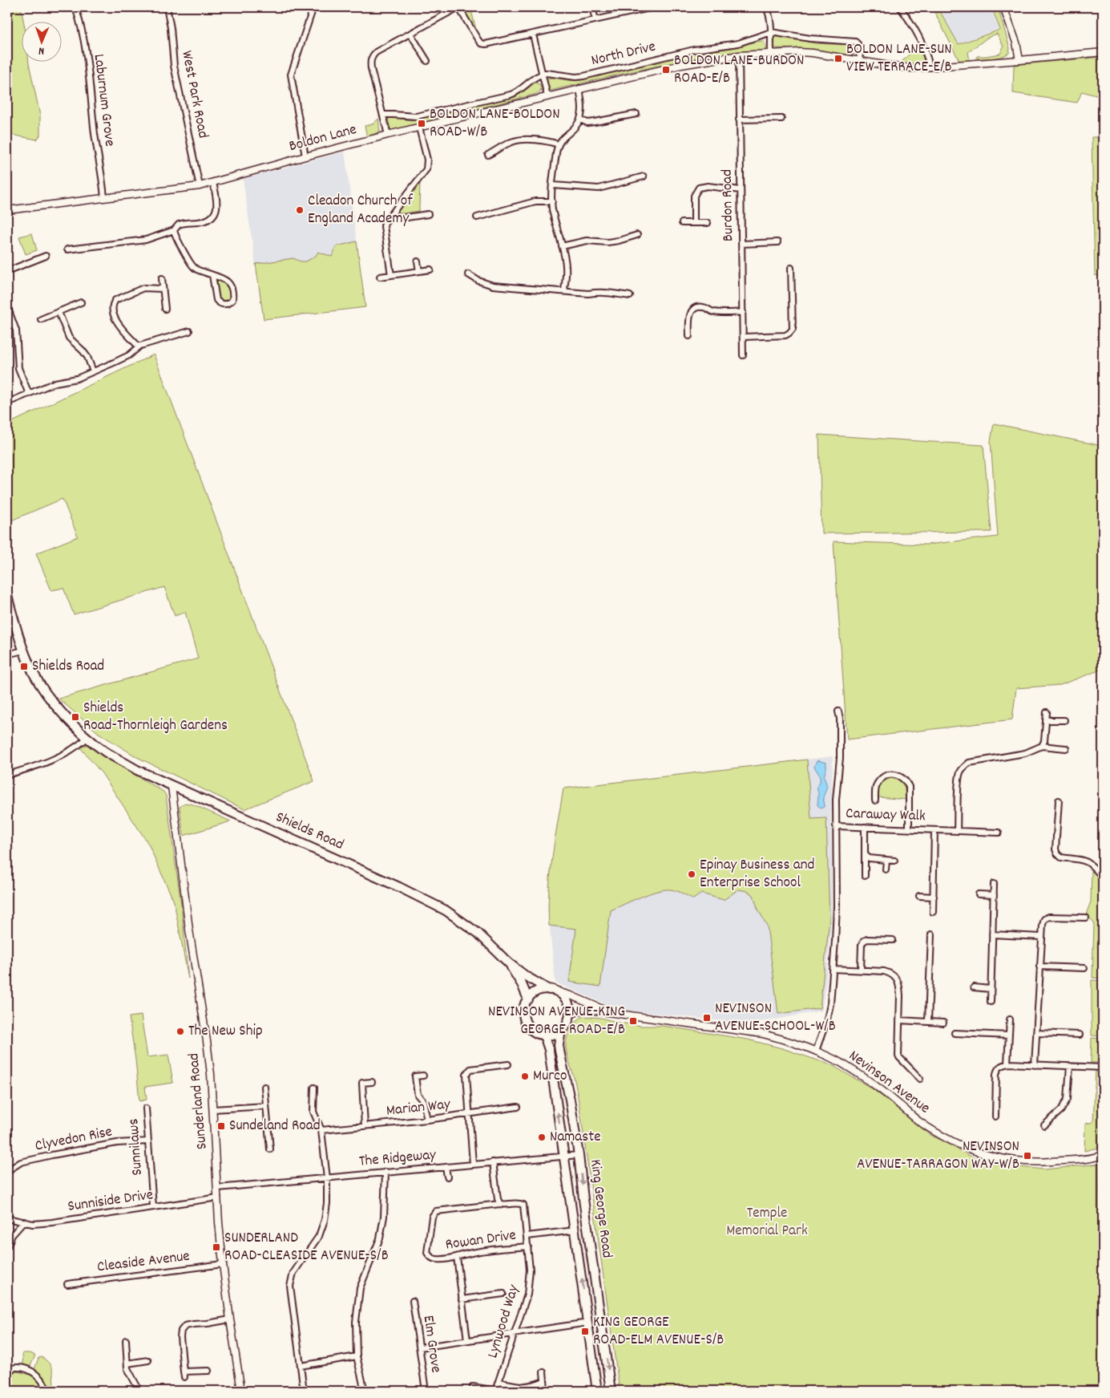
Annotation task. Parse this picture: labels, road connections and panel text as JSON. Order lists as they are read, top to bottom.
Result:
{
  "streets": {
    "highway": ["Shields Road", "King George Road"],
    "street": [
      "North Drive",
      "West Park Road",
      "Laburnum Grove",
      "Boldon Lane",
      "Burdon Road",
      "Caraway Walk",
      "Nevinson Avenue",
      "Sunderland Road",
      "Marian Way",
      "Clyvedon Rise",
      "Sunnilaws",
      "The Ridgeway",
      "Sunniside Drive",
      "Rowan Drive",
      "Cleaside Avenue",
      "Lynwood Way",
      "Elm Grove"
    ]
  },
  "crossings": [
    ["North Drive", "Boldon Lane"],
    ["West Park Road", "Boldon Lane"],
    ["Laburnum Grove", "Boldon Lane"],
    ["Boldon Lane", "Burdon Road"],
    ["Shields Road", "Nevinson Avenue"],
    ["Shields Road", "Sunderland Road"],
    ["Shields Road", "King George Road"],
    ["Nevinson Avenue", "King George Road"],
    ["Sunderland Road", "The Ridgeway"],
    ["Sunderland Road", "Sunniside Drive"],
    ["Sunderland Road", "Cleaside Avenue"],
    ["Clyvedon Rise", "Sunnilaws"],
    ["Sunnilaws", "Sunniside Drive"],
    ["The Ridgeway", "King George Road"],
    ["Rowan Drive", "Lynwood Way"]
  ],
  "parks": ["Temple Memorial Park"],
  "places": {
    "transit": [
      "BOLDON LANE-SUN VIEW TERRACE-E/B",
      "BOLDON LANE-BURDON ROAD-E/B",
      "BOLDON LANE-BOLDON ROAD-W/B",
      "Shields Road",
      "Shields Road-Thornleigh Gardens",
      "NEVINSON AVENUE-SCHOOL-W/B",
      "NEVINSON AVENUE-KING GEORGE ROAD-E/B",
      "Sundeland Road",
      "NEVINSON AVENUE-TARRAGON WAY-W/B",
      "SUNDERLAND ROAD-CLEASIDE AVENUE-S/B",
      "KING GEORGE ROAD-ELM AVENUE-S/B"
    ],
    "other": [
      "Cleadon Church of England Academy",
      "Epinay Business and Enterprise School",
      "The New Ship",
      "Murco",
      "Namaste"
    ]
  },
  "north": "bottom"
}
